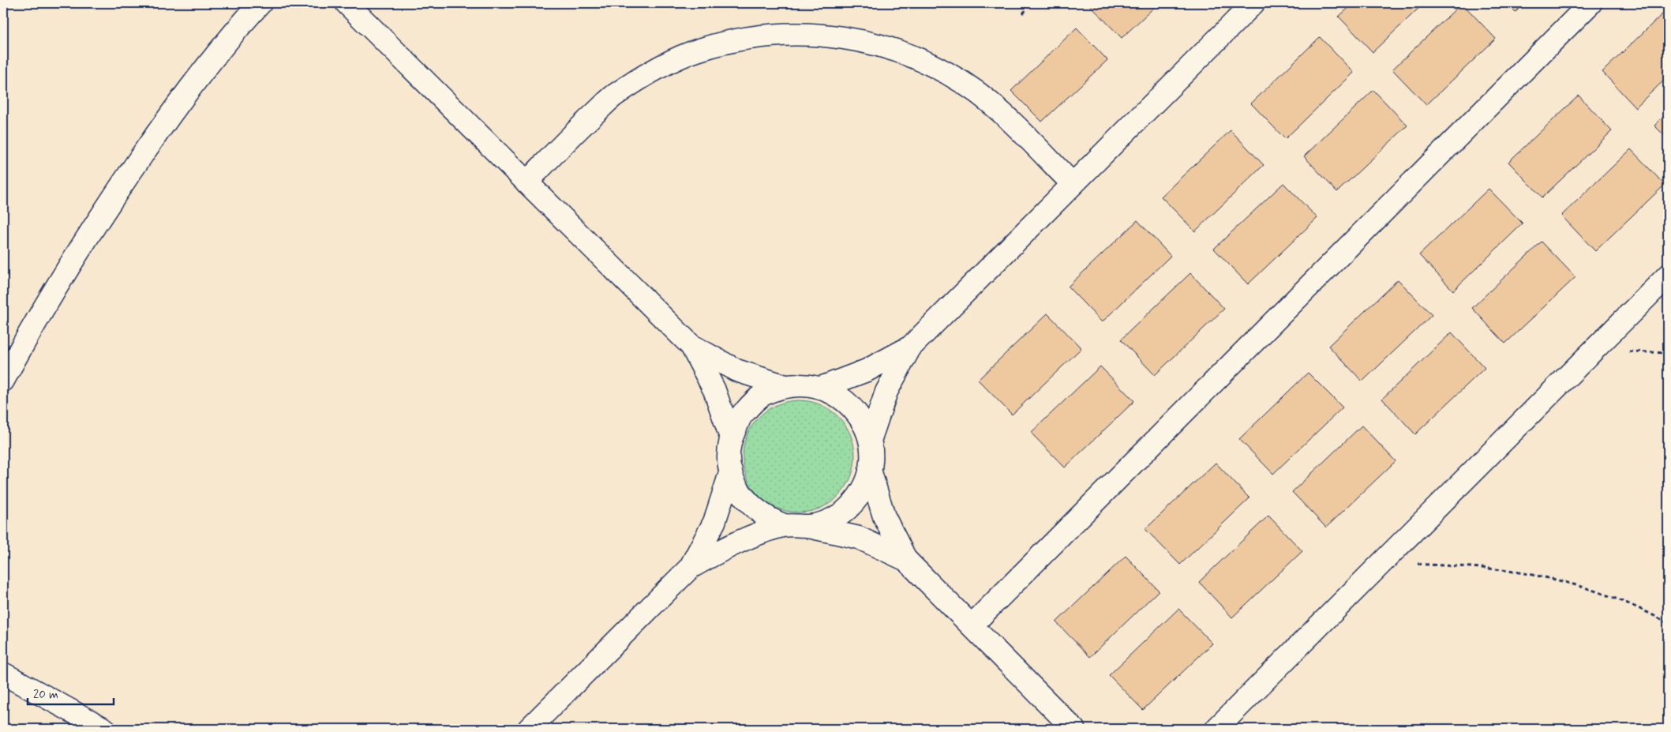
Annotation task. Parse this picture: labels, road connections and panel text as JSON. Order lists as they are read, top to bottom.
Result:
{
  "scale_bar": "20 m"
}
